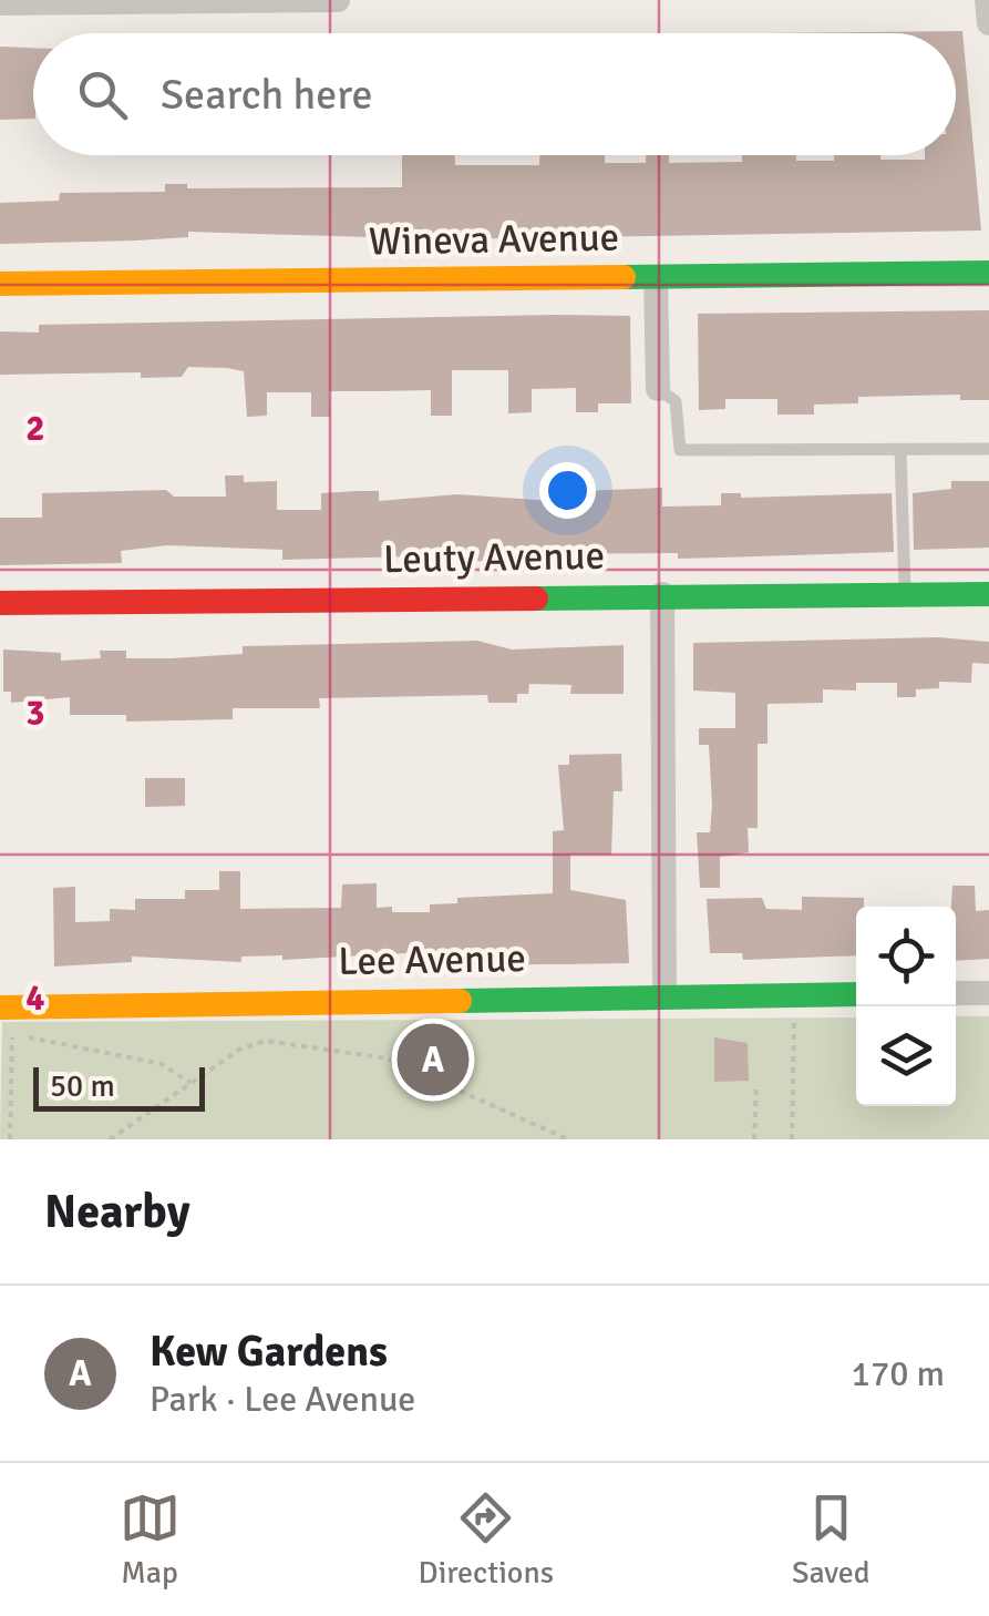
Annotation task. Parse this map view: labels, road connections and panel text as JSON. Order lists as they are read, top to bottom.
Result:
{
  "streets": {
    "street": ["Wineva Avenue", "Leuty Avenue", "Lee Avenue"]
  },
  "scale_bar": "50 m",
  "page": {
    "search": "Search here",
    "pins": "A",
    "scale": "50 m",
    "heading": "Nearby",
    "list": [
      {
        "mark": "A",
        "name": "Kew Gardens",
        "note": "Park · Lee Avenue",
        "value": "170 m"
      }
    ],
    "nav": ["Map", "Directions", "Saved"]
  },
  "grid": {
    "rows": ["2", "3", "4"]
  }
}
